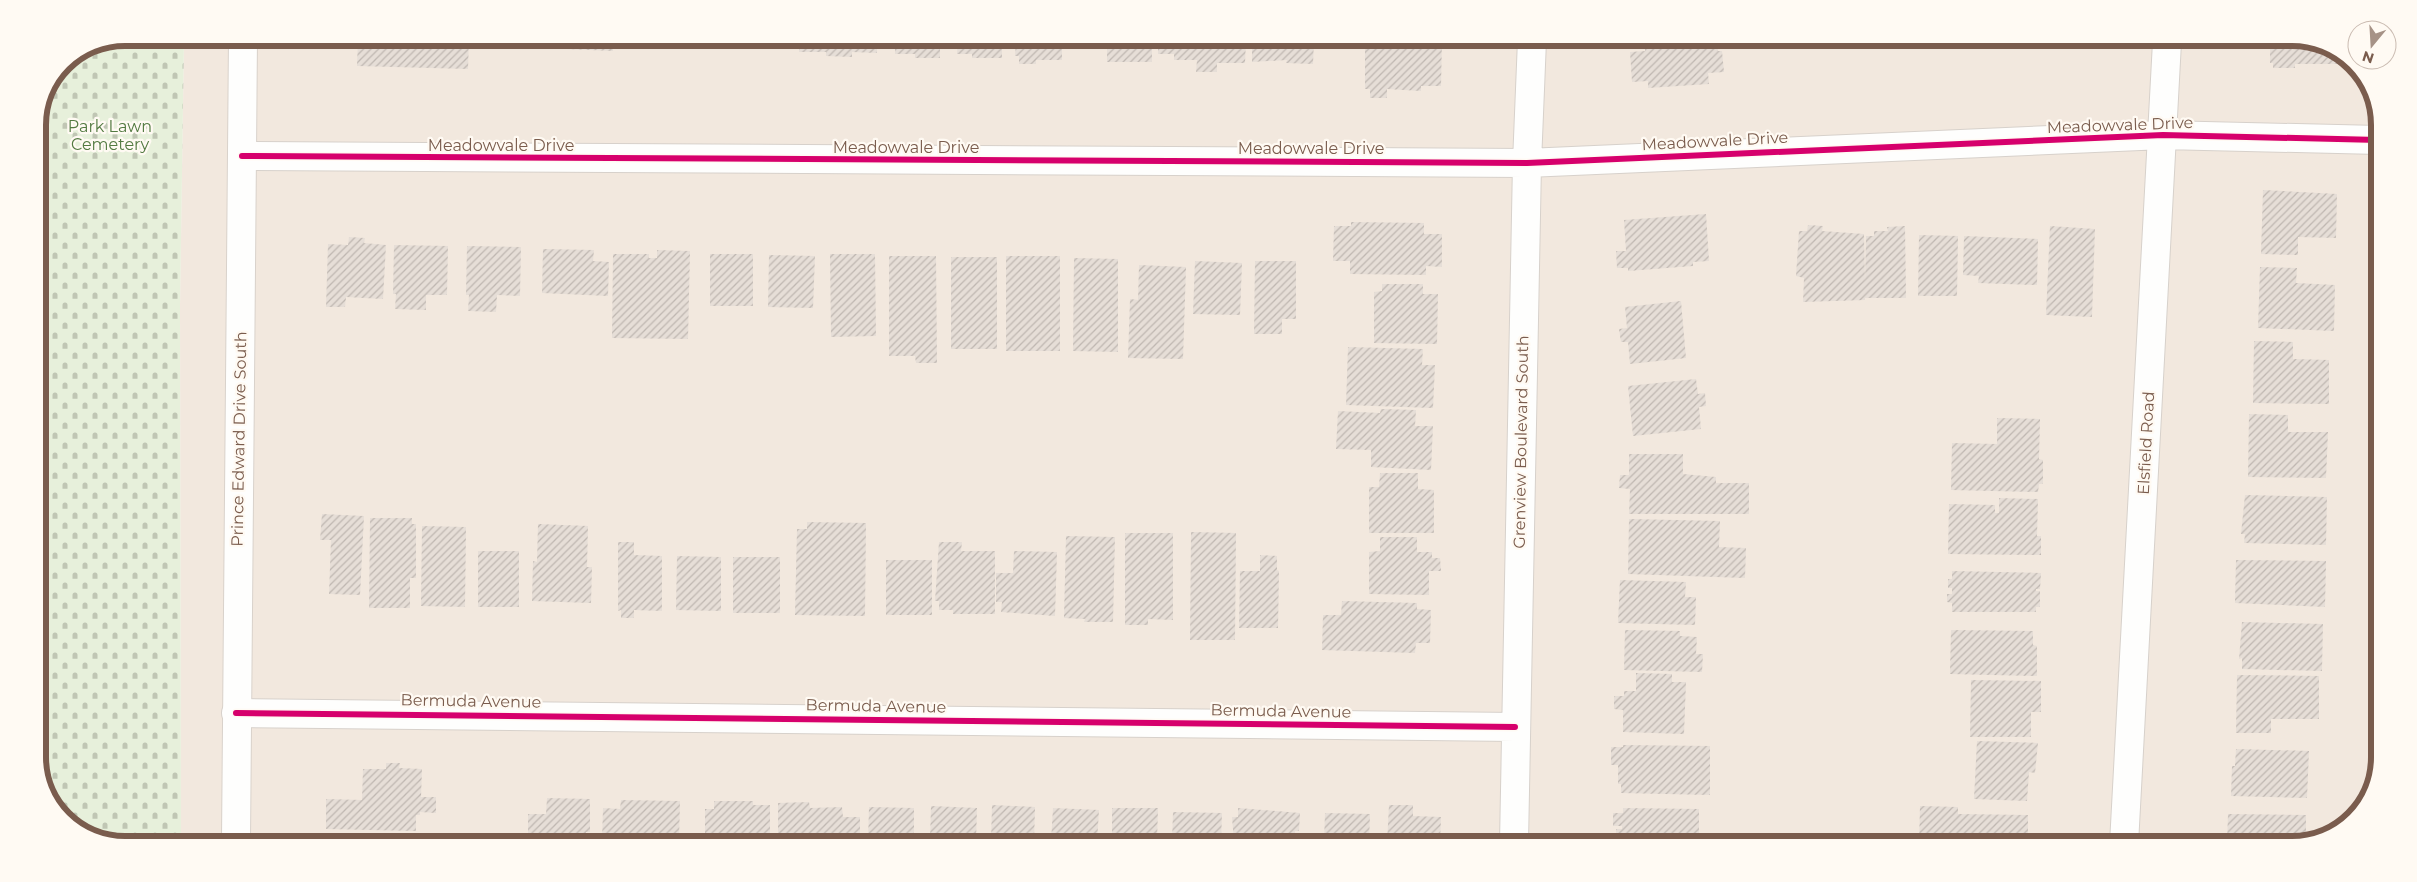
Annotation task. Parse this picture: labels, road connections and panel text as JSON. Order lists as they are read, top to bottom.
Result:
{
  "streets": {
    "street": [
      "Meadowvale Drive",
      "Prince Edward Drive South",
      "Grenview Boulevard South",
      "Elsfield Road",
      "Bermuda Avenue"
    ]
  },
  "crossings": [
    ["Meadowvale Drive", "Prince Edward Drive South"],
    ["Meadowvale Drive", "Grenview Boulevard South"],
    ["Meadowvale Drive", "Elsfield Road"],
    ["Prince Edward Drive South", "Bermuda Avenue"],
    ["Grenview Boulevard South", "Bermuda Avenue"]
  ],
  "parks": ["Park Lawn Cemetery"],
  "north": "bottom"
}
